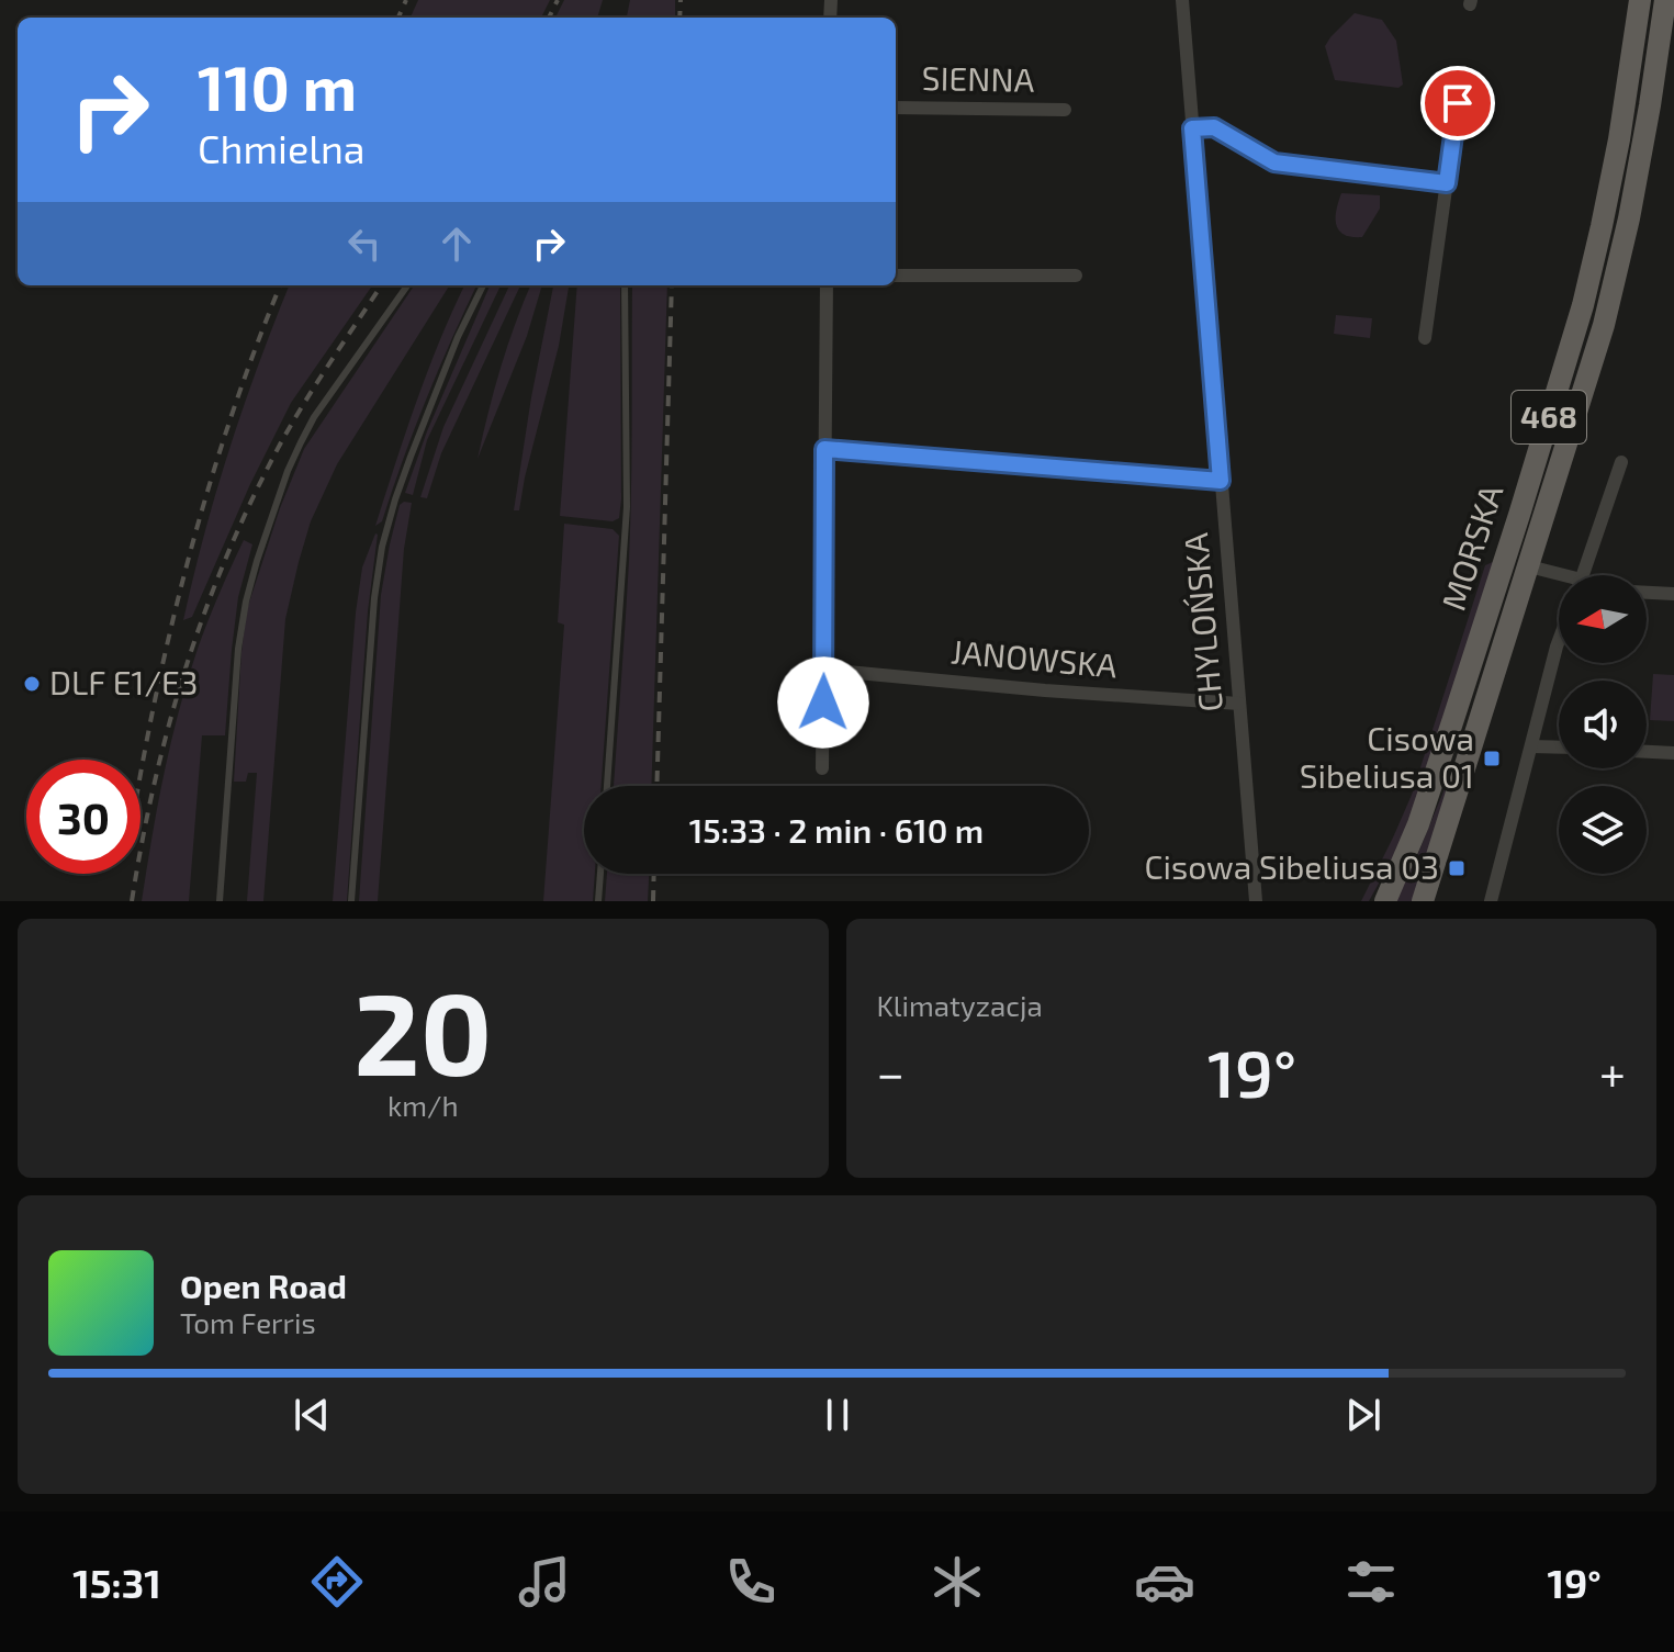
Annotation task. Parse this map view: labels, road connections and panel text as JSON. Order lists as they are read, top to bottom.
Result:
{
  "streets": {
    "main road": ["468", "MORSKA"],
    "street": ["SIENNA", "CHYLOŃSKA", "JANOWSKA"]
  },
  "crossings": [
    ["CHYLOŃSKA", "JANOWSKA"]
  ],
  "places": {
    "other": ["DLF E1/E3"],
    "transit": ["Cisowa Sibeliusa 01", "Cisowa Sibeliusa 03"]
  },
  "north": "left",
  "page": {
    "turn": ["110 m", "Chmielna"],
    "limit": "30",
    "trip": "15:33 · 2 min · 610 m",
    "tile": [
      ["20", "km/h"],
      "Klimatyzacja"
    ],
    "heat": ["−", "19°", "+"],
    "song": ["Open Road", "Tom Ferris"],
    "tabs": ["15:31", "19°"]
  }
}
